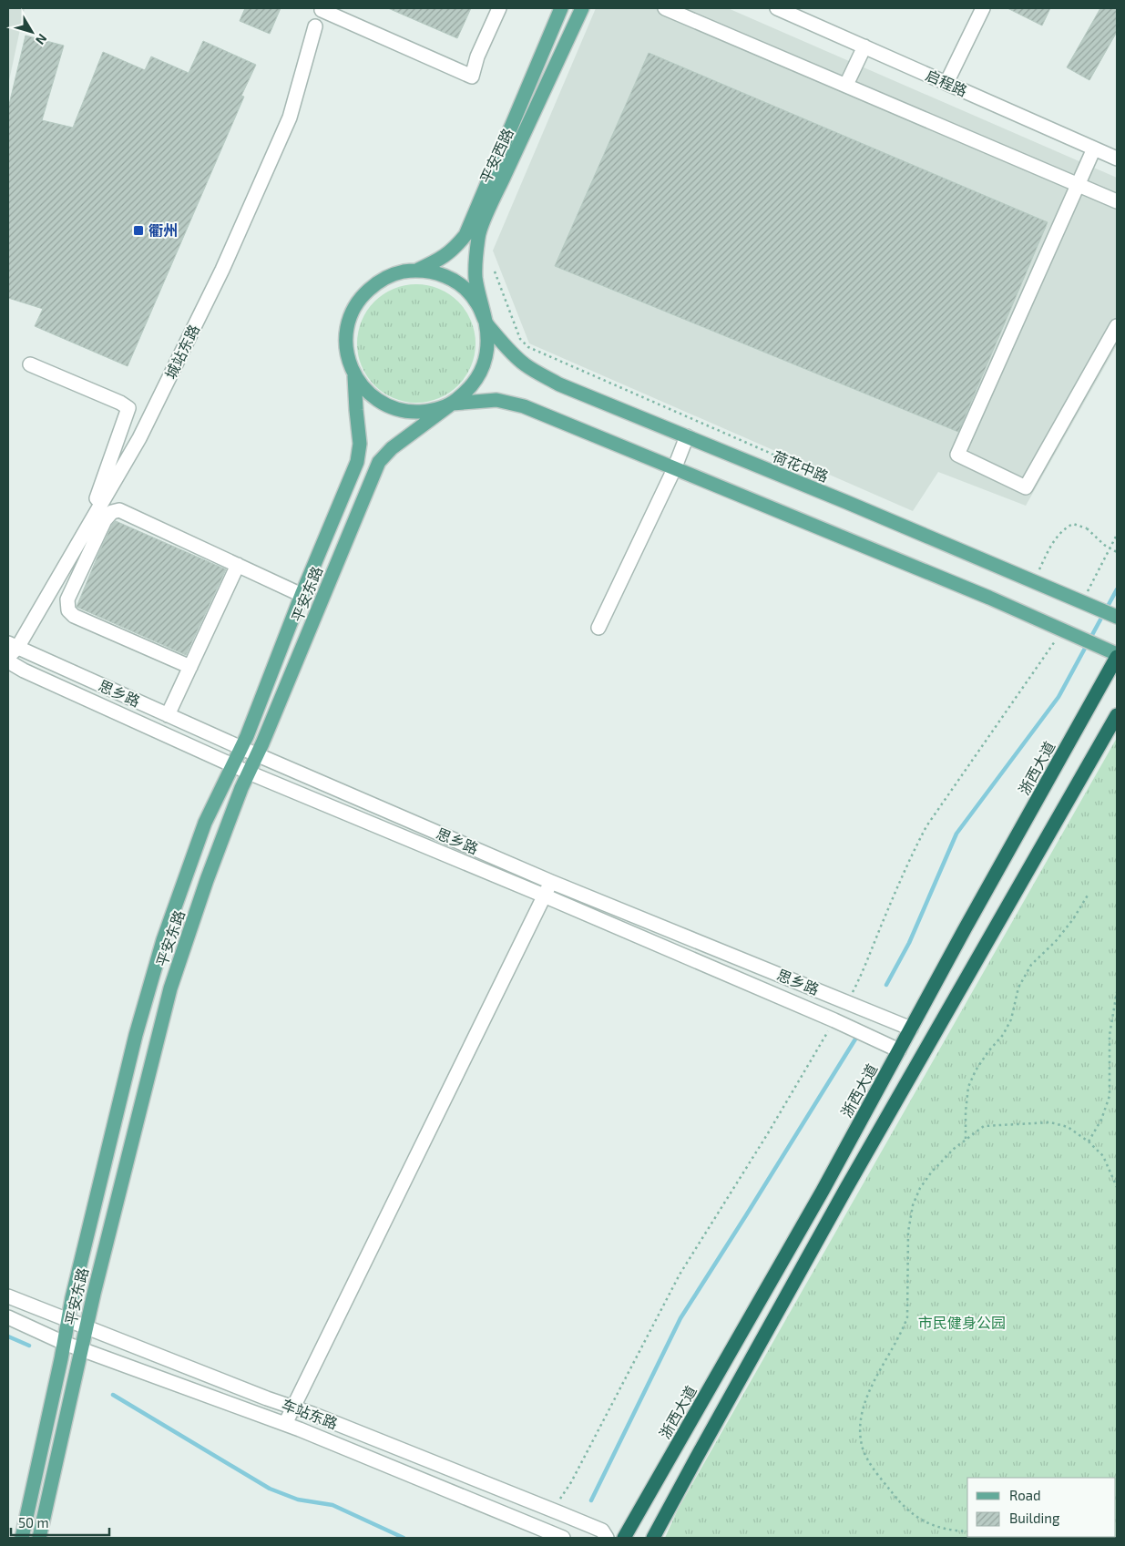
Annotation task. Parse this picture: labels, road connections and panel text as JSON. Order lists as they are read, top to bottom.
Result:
{
  "streets": {
    "highway": ["浙西大道"],
    "main road": ["平安西路", "荷花中路", "平安东路"],
    "street": [
      "启程路",
      "城站东路",
      "思乡路",
      "车站东路"
    ]
  },
  "crossings": [
    ["平安西路", "荷花中路"],
    ["平安西路", "平安东路"],
    ["城站东路", "思乡路"],
    ["荷花中路", "平安东路"],
    ["平安东路", "思乡路"],
    ["平安东路", "车站东路"],
    ["思乡路", "浙西大道"]
  ],
  "parks": ["市民健身公园"],
  "places": {
    "transit": ["衢州"]
  },
  "legend": ["Road", "Building"],
  "scale_bar": "50 m",
  "north": "bottom right"
}
